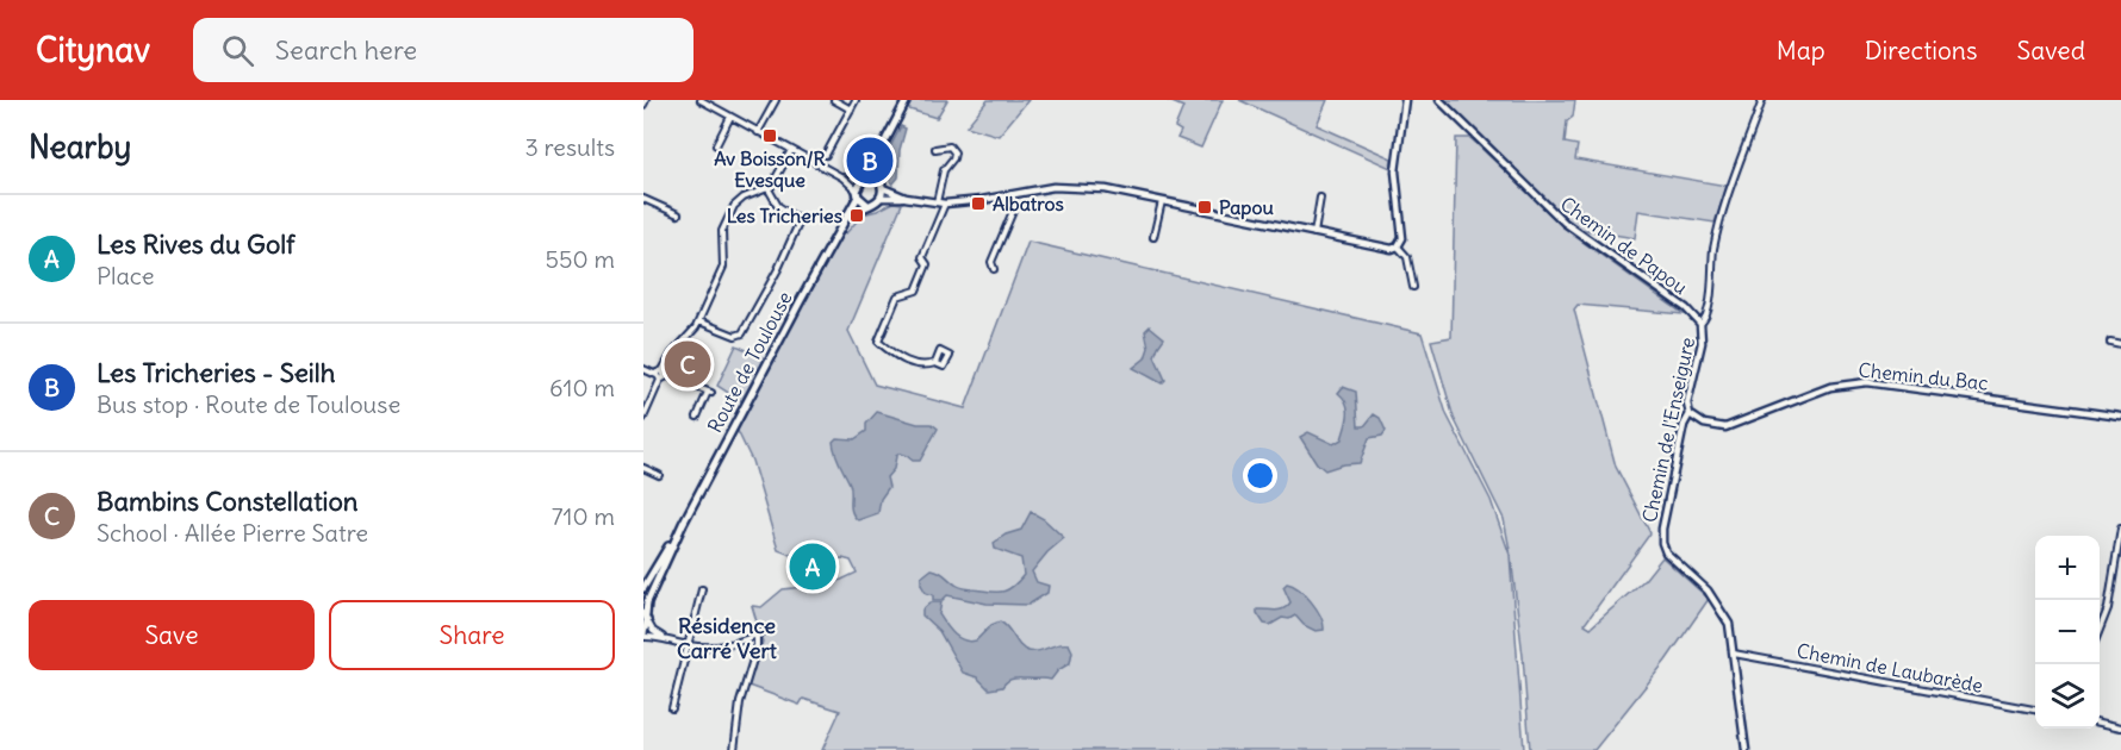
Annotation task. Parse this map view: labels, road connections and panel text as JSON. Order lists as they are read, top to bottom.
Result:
{
  "streets": {
    "main road": ["Route de Toulouse"],
    "street": [
      "Chemin de Papou",
      "Chemin du Bac",
      "Chemin de l'Enseigure",
      "Chemin de Laubarède"
    ]
  },
  "crossings": [
    ["Chemin de Papou", "Chemin de l'Enseigure"],
    ["Chemin du Bac", "Chemin de l'Enseigure"],
    ["Chemin de l'Enseigure", "Chemin de Laubarède"]
  ],
  "districts": ["Résidence Carré Vert"],
  "places": {
    "transit": [
      "Av Boisson/R Evesque",
      "Albatros",
      "Papou",
      "Les Tricheries"
    ]
  },
  "page": {
    "header": "Citynav",
    "search": "Search here",
    "nav": ["Map", "Directions", "Saved"],
    "heading": ["Nearby", "3 results"],
    "pins": ["B", "C", "A"],
    "list": [
      {
        "mark": "A",
        "name": "Les Rives du Golf",
        "note": "Place",
        "value": "550 m"
      },
      {
        "mark": "B",
        "name": "Les Tricheries - Seilh",
        "note": "Bus stop · Route de Toulouse",
        "value": "610 m"
      },
      {
        "mark": "C",
        "name": "Bambins Constellation",
        "note": "School · Allée Pierre Satre",
        "value": "710 m"
      }
    ],
    "map_buttons": ["+", "−"],
    "buttons": ["Save", "Share"]
  }
}
